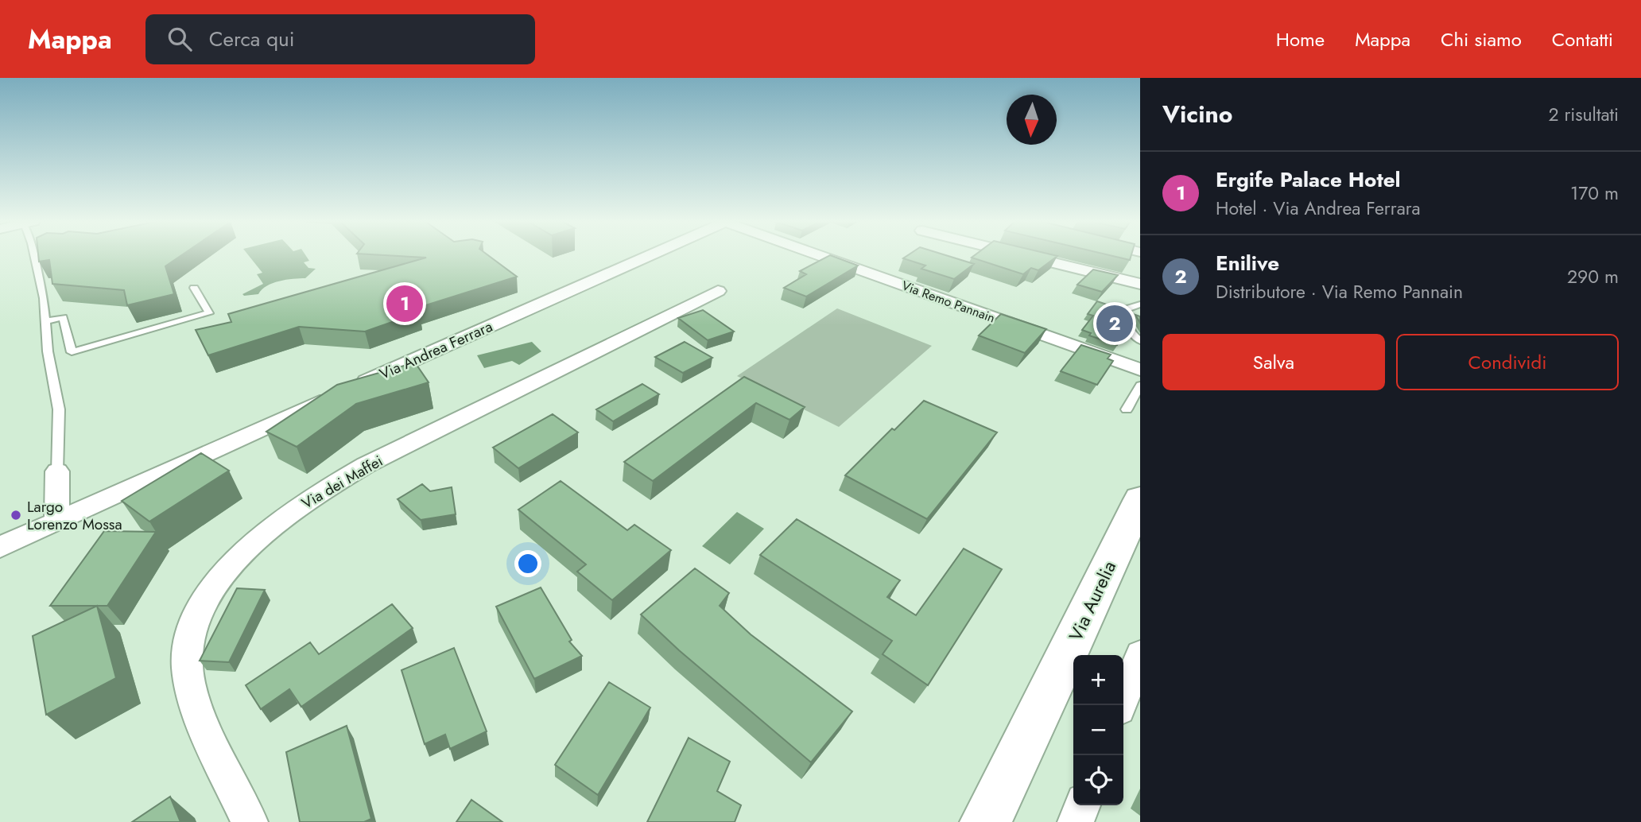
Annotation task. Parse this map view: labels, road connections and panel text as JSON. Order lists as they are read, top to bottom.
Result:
{
  "streets": {
    "main road": ["Via Aurelia"],
    "street": ["Via Remo Pannain", "Via Andrea Ferrara", "Via dei Maffei"]
  },
  "places": ["Largo Lorenzo Mossa"],
  "north": "bottom",
  "page": {
    "header": "Mappa",
    "search": "Cerca qui",
    "nav": [
      "Home",
      "Mappa",
      "Chi siamo",
      "Contatti"
    ],
    "heading": ["Vicino", "2 risultati"],
    "list": [
      {
        "mark": "1",
        "name": "Ergife Palace Hotel",
        "note": "Hotel · Via Andrea Ferrara",
        "value": "170 m"
      },
      {
        "mark": "2",
        "name": "Enilive",
        "note": "Distributore · Via Remo Pannain",
        "value": "290 m"
      }
    ],
    "pins": ["1", "2"],
    "buttons": ["Salva", "Condividi"],
    "map_buttons": ["+", "−"]
  }
}
